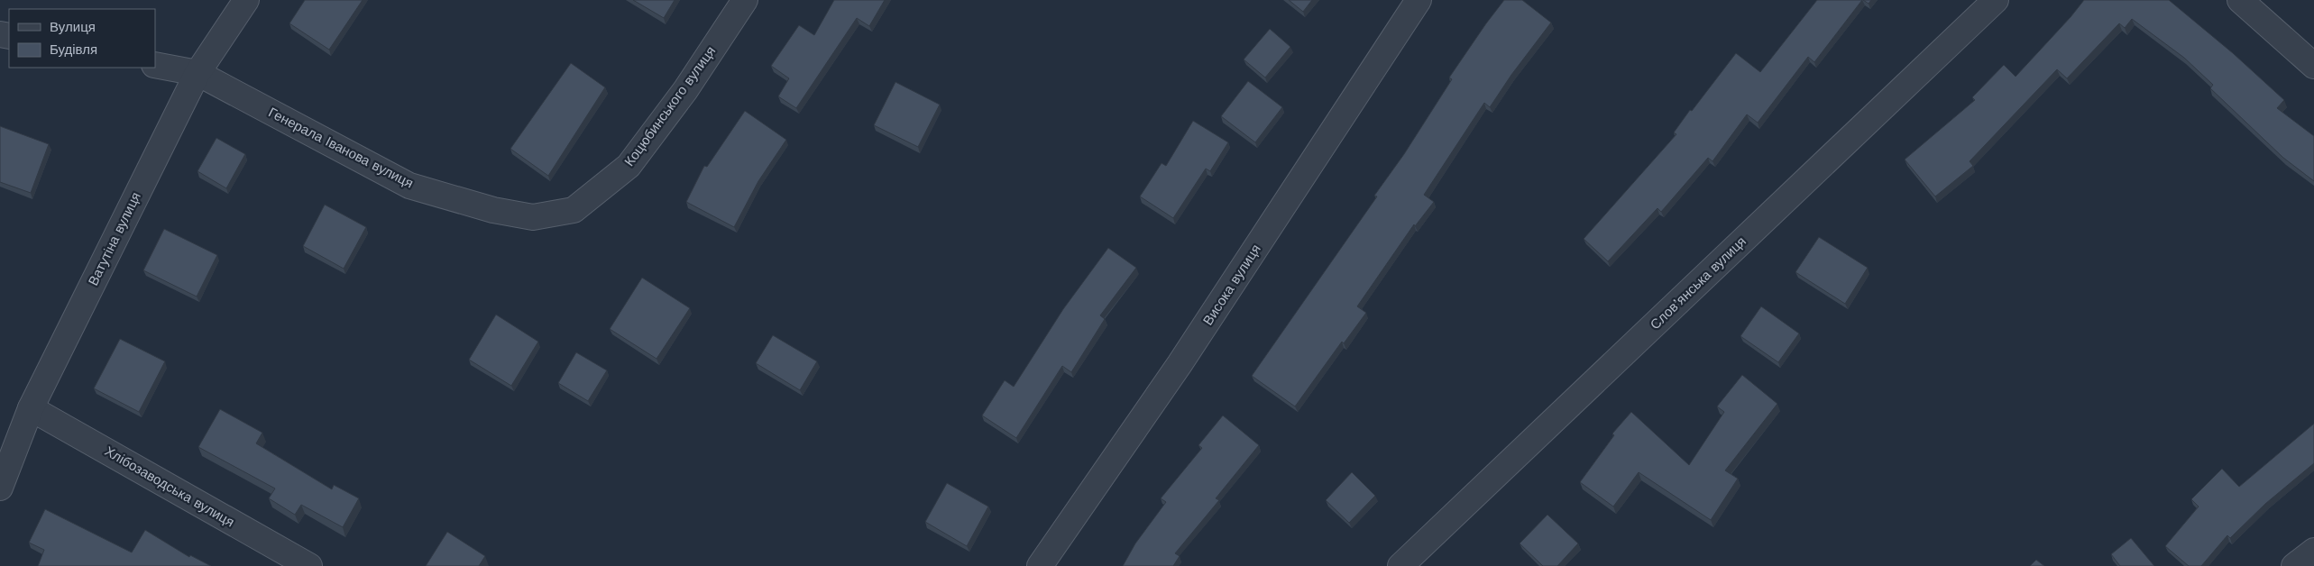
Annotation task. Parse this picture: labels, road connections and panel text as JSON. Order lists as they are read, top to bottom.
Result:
{
  "streets": {
    "street": [
      "Коцюбинського вулиця",
      "Генерала Іванова вулиця",
      "Ватутіна вулиця",
      "Слов’янська вулиця",
      "Висока вулиця",
      "Хлібозаводська вулиця"
    ]
  },
  "crossings": [
    ["Коцюбинського вулиця", "Генерала Іванова вулиця"],
    ["Генерала Іванова вулиця", "Ватутіна вулиця"],
    ["Ватутіна вулиця", "Хлібозаводська вулиця"]
  ],
  "legend": ["Вулиця", "Будівля"]
}
